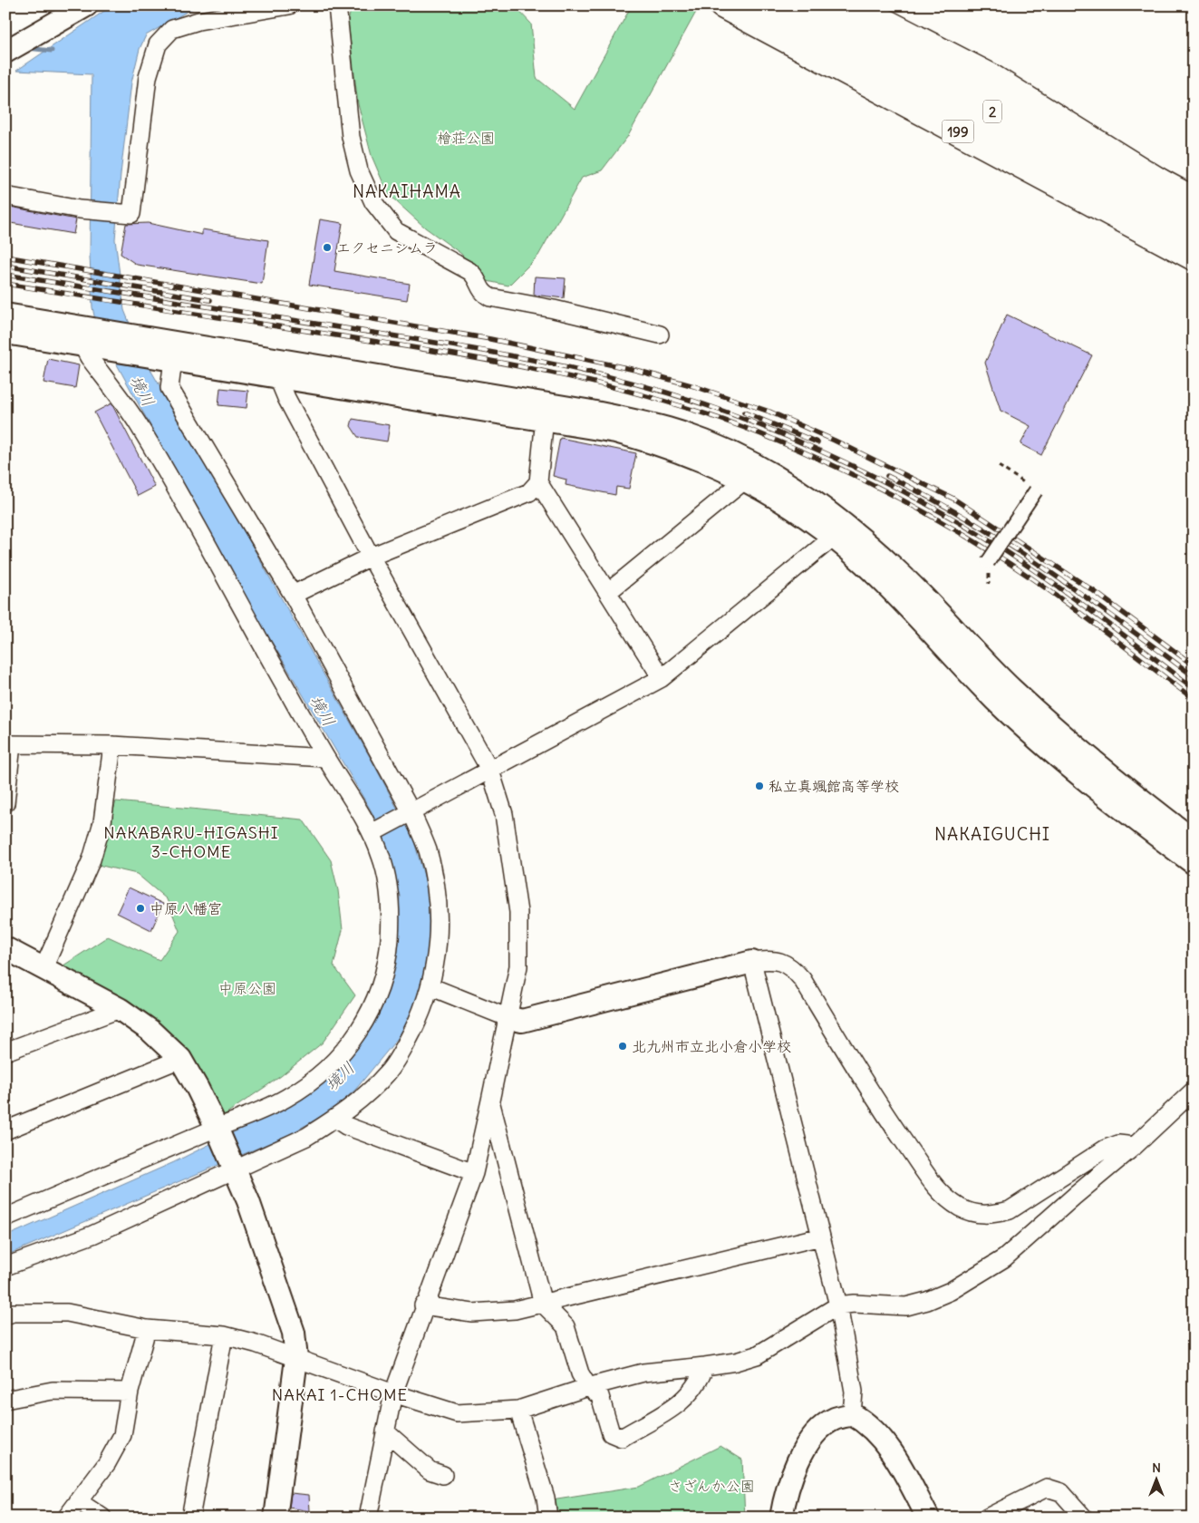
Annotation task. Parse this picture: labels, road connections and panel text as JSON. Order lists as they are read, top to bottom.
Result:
{
  "streets": {
    "highway": ["2", "199"]
  },
  "districts": [
    "NAKAIHAMA",
    "NAKABARU-HIGASHI 3-CHOME",
    "NAKAIGUCHI",
    "NAKAI 1-CHOME"
  ],
  "water": ["境川"],
  "parks": ["檜荘公園", "中原公園", "さざんか公園"],
  "places": [
    "エクセニシムラ",
    "私立真颯館高等学校",
    "中原八幡宮",
    "北九州市立北小倉小学校"
  ],
  "north": "top"
}
